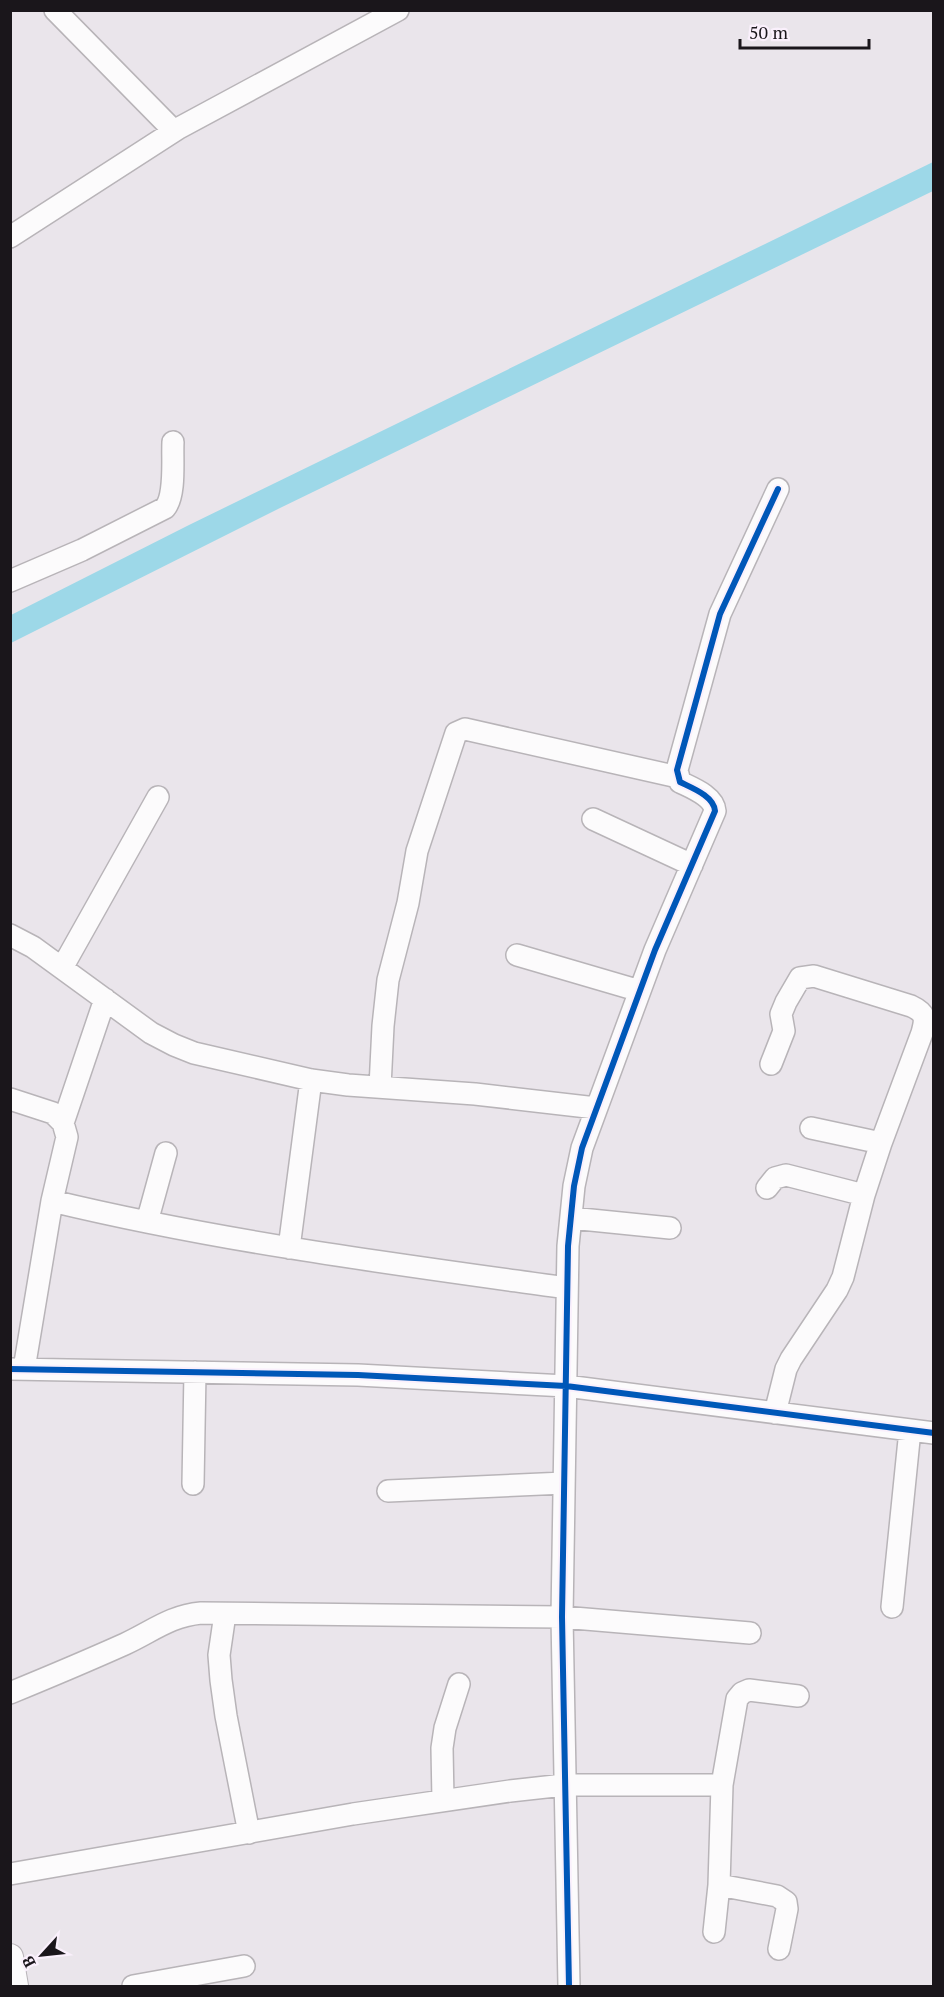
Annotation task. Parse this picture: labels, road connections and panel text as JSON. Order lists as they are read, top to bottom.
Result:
{
  "scale_bar": "50 m",
  "north": "bottom left"
}
